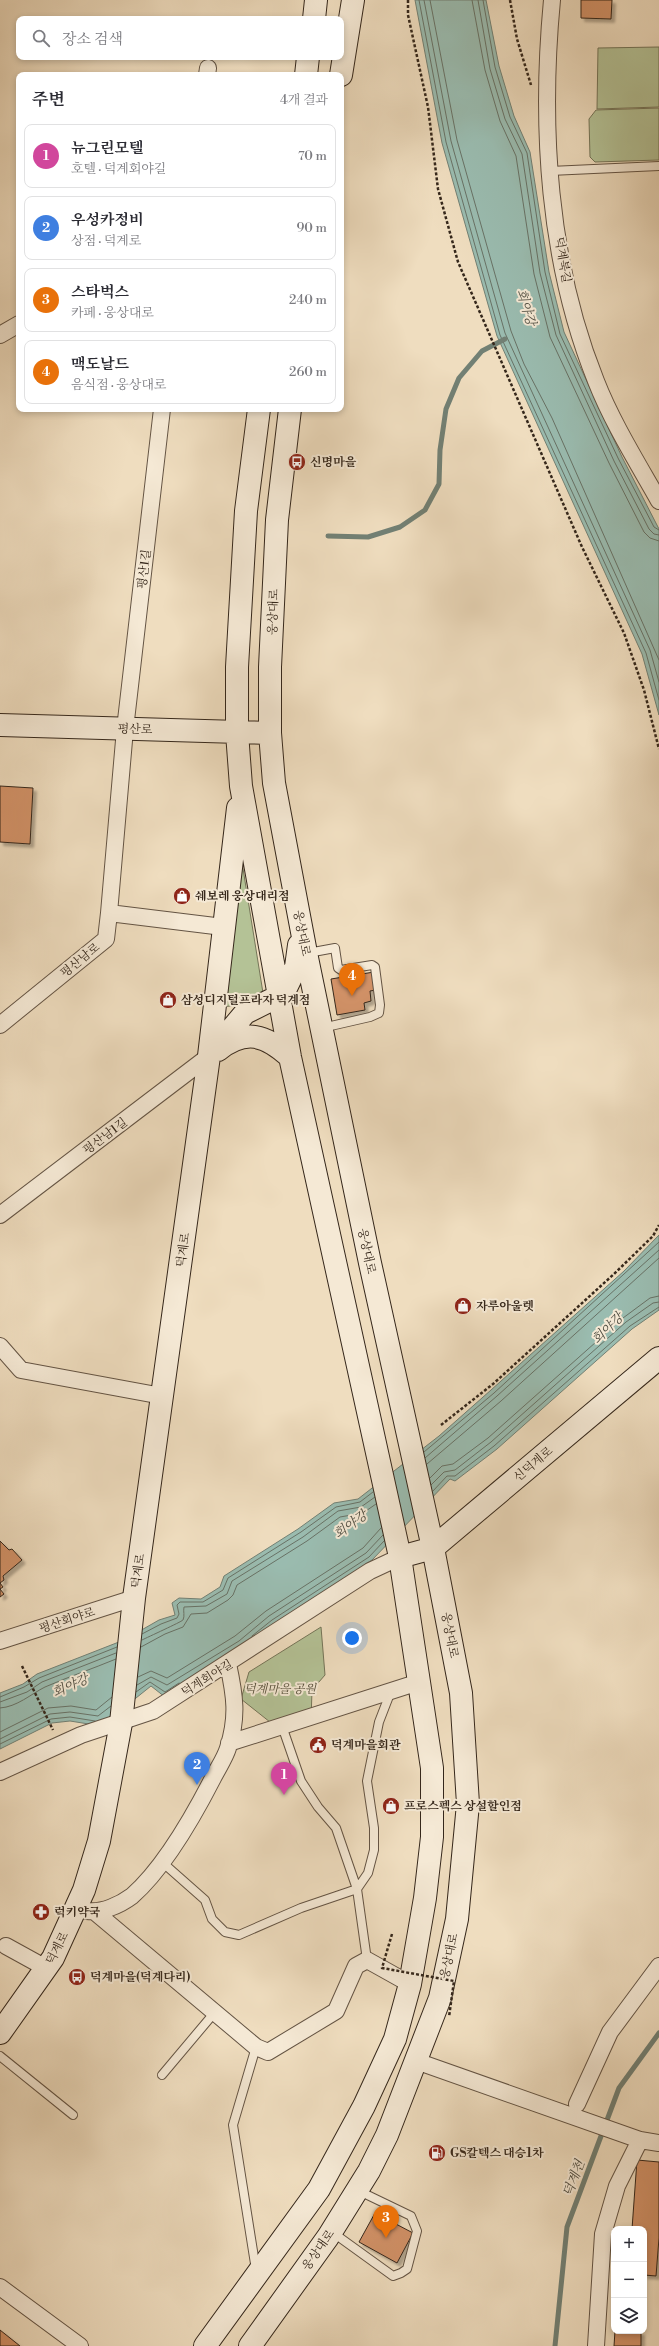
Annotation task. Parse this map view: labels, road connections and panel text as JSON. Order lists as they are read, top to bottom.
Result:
{
  "streets": {
    "main road": [
      "웅상대로",
      "평산로",
      "덕계로",
      "신덕계로"
    ],
    "street": [
      "덕계북길",
      "평산1길",
      "평산남로",
      "평산남1길",
      "평산회야로",
      "덕계회야길"
    ]
  },
  "crossings": [
    ["평산1길", "평산로"],
    ["평산1길", "평산남로"],
    ["웅상대로", "평산로"],
    ["웅상대로", "신덕계로"],
    ["평산남1길", "덕계로"],
    ["덕계로", "평산회야로"],
    ["덕계로", "덕계회야길"],
    ["신덕계로", "덕계회야길"]
  ],
  "water": ["회야강", "덕계천"],
  "parks": ["덕계마을 공원"],
  "places": {
    "bus stop": ["신명마을", "덕계마을(덕계다리)"],
    "shop": [
      "쉐보레 웅상대리점",
      "삼성디지털프라자 덕계점",
      "자루아울렛",
      "프로스펙스 상설할인점"
    ],
    "public building": ["덕계마을회관"],
    "pharmacy": ["럭키약국"],
    "fuel station": ["GS칼텍스 대승1차"]
  },
  "page": {
    "search": "장소 검색",
    "heading": ["주변", "4개 결과"],
    "list": [
      {
        "mark": "1",
        "name": "뉴그린모텔",
        "note": "호텔 · 덕계회야길",
        "value": "70 m"
      },
      {
        "mark": "2",
        "name": "우성카정비",
        "note": "상점 · 덕계로",
        "value": "90 m"
      },
      {
        "mark": "3",
        "name": "스타벅스",
        "note": "카페 · 웅상대로",
        "value": "240 m"
      },
      {
        "mark": "4",
        "name": "맥도날드",
        "note": "음식점 · 웅상대로",
        "value": "260 m"
      }
    ],
    "pins": [
      "4",
      "2",
      "1",
      "3"
    ],
    "map_buttons": ["+", "−"]
  }
}
